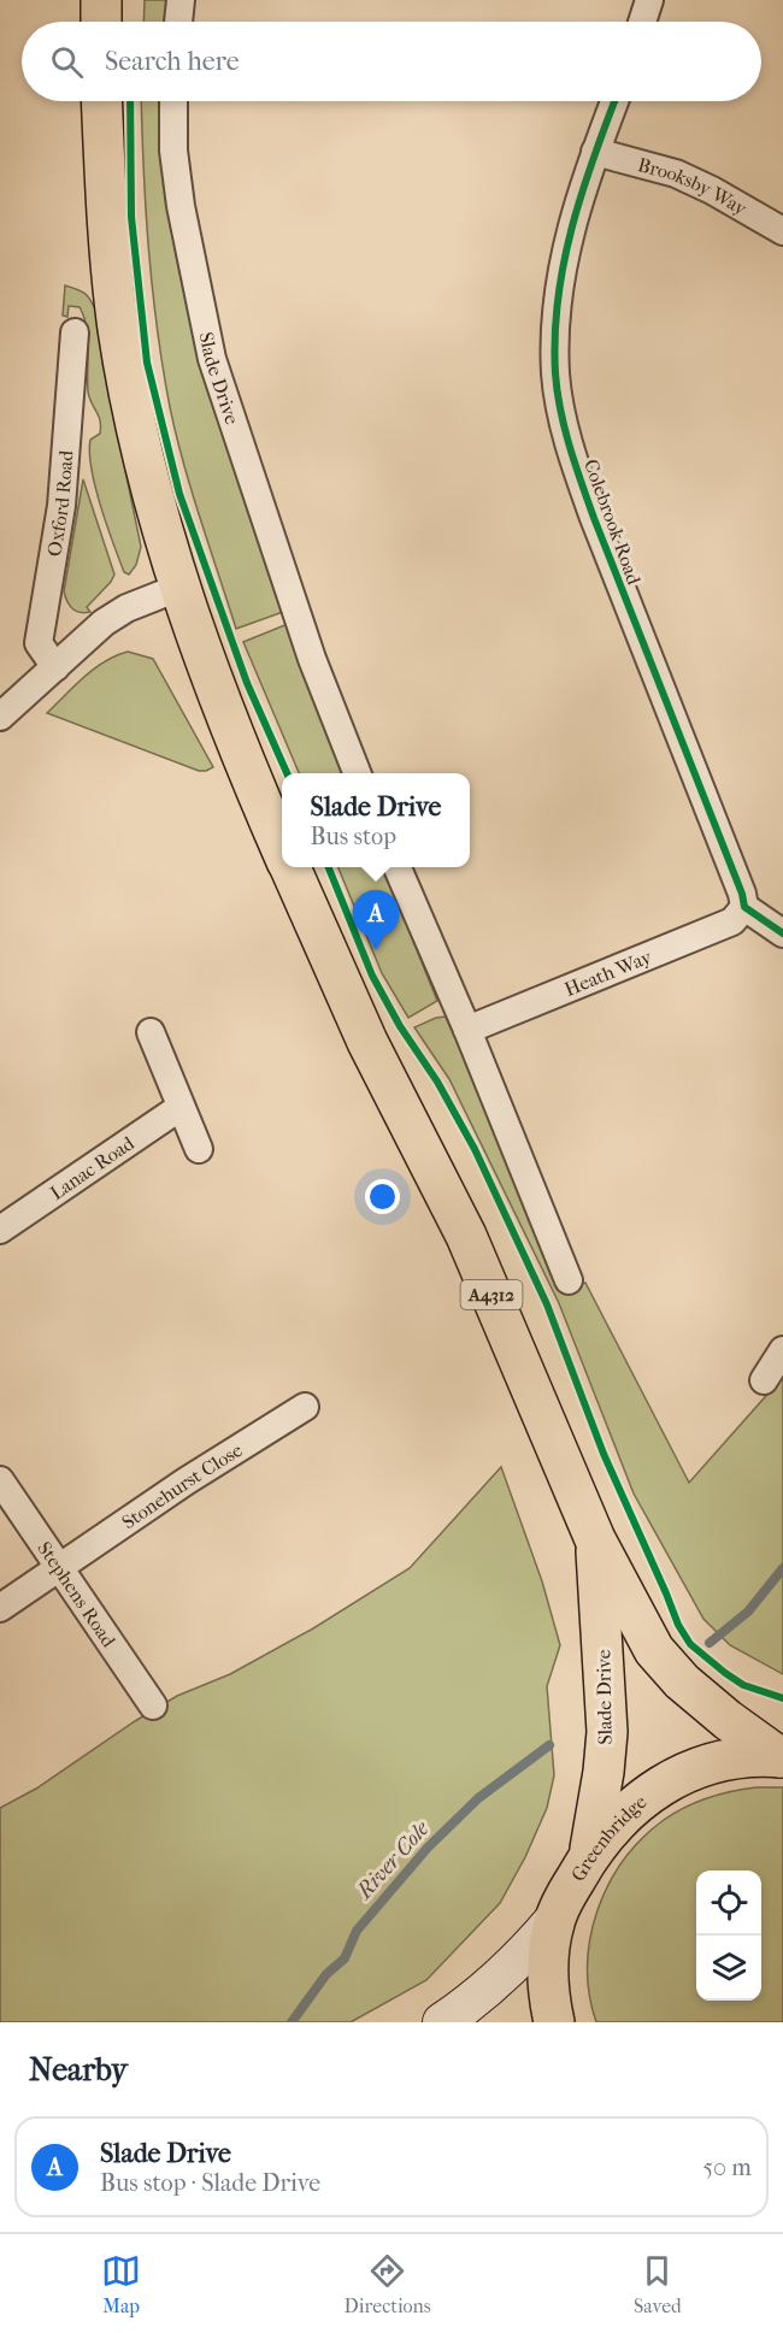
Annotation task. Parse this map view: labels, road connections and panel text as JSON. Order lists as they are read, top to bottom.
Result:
{
  "streets": {
    "main road": ["Slade Drive", "A4312", "Greenbridge"],
    "street": [
      "Brooksby Way",
      "Oxford Road",
      "Colebrook Road",
      "Heath Way",
      "Lanac Road",
      "Stonehurst Close",
      "Stephens Road"
    ]
  },
  "crossings": [
    ["Brooksby Way", "Colebrook Road"],
    ["Slade Drive", "Greenbridge"],
    ["Colebrook Road", "Heath Way"],
    ["Stonehurst Close", "Stephens Road"]
  ],
  "water": ["River Cole"],
  "page": {
    "search": "Search here",
    "popup": ["Slade Drive", "Bus stop"],
    "pins": "A",
    "heading": "Nearby",
    "list": [
      {
        "mark": "A",
        "name": "Slade Drive",
        "note": "Bus stop · Slade Drive",
        "value": "50 m"
      }
    ],
    "nav": ["Map", "Directions", "Saved"]
  }
}
